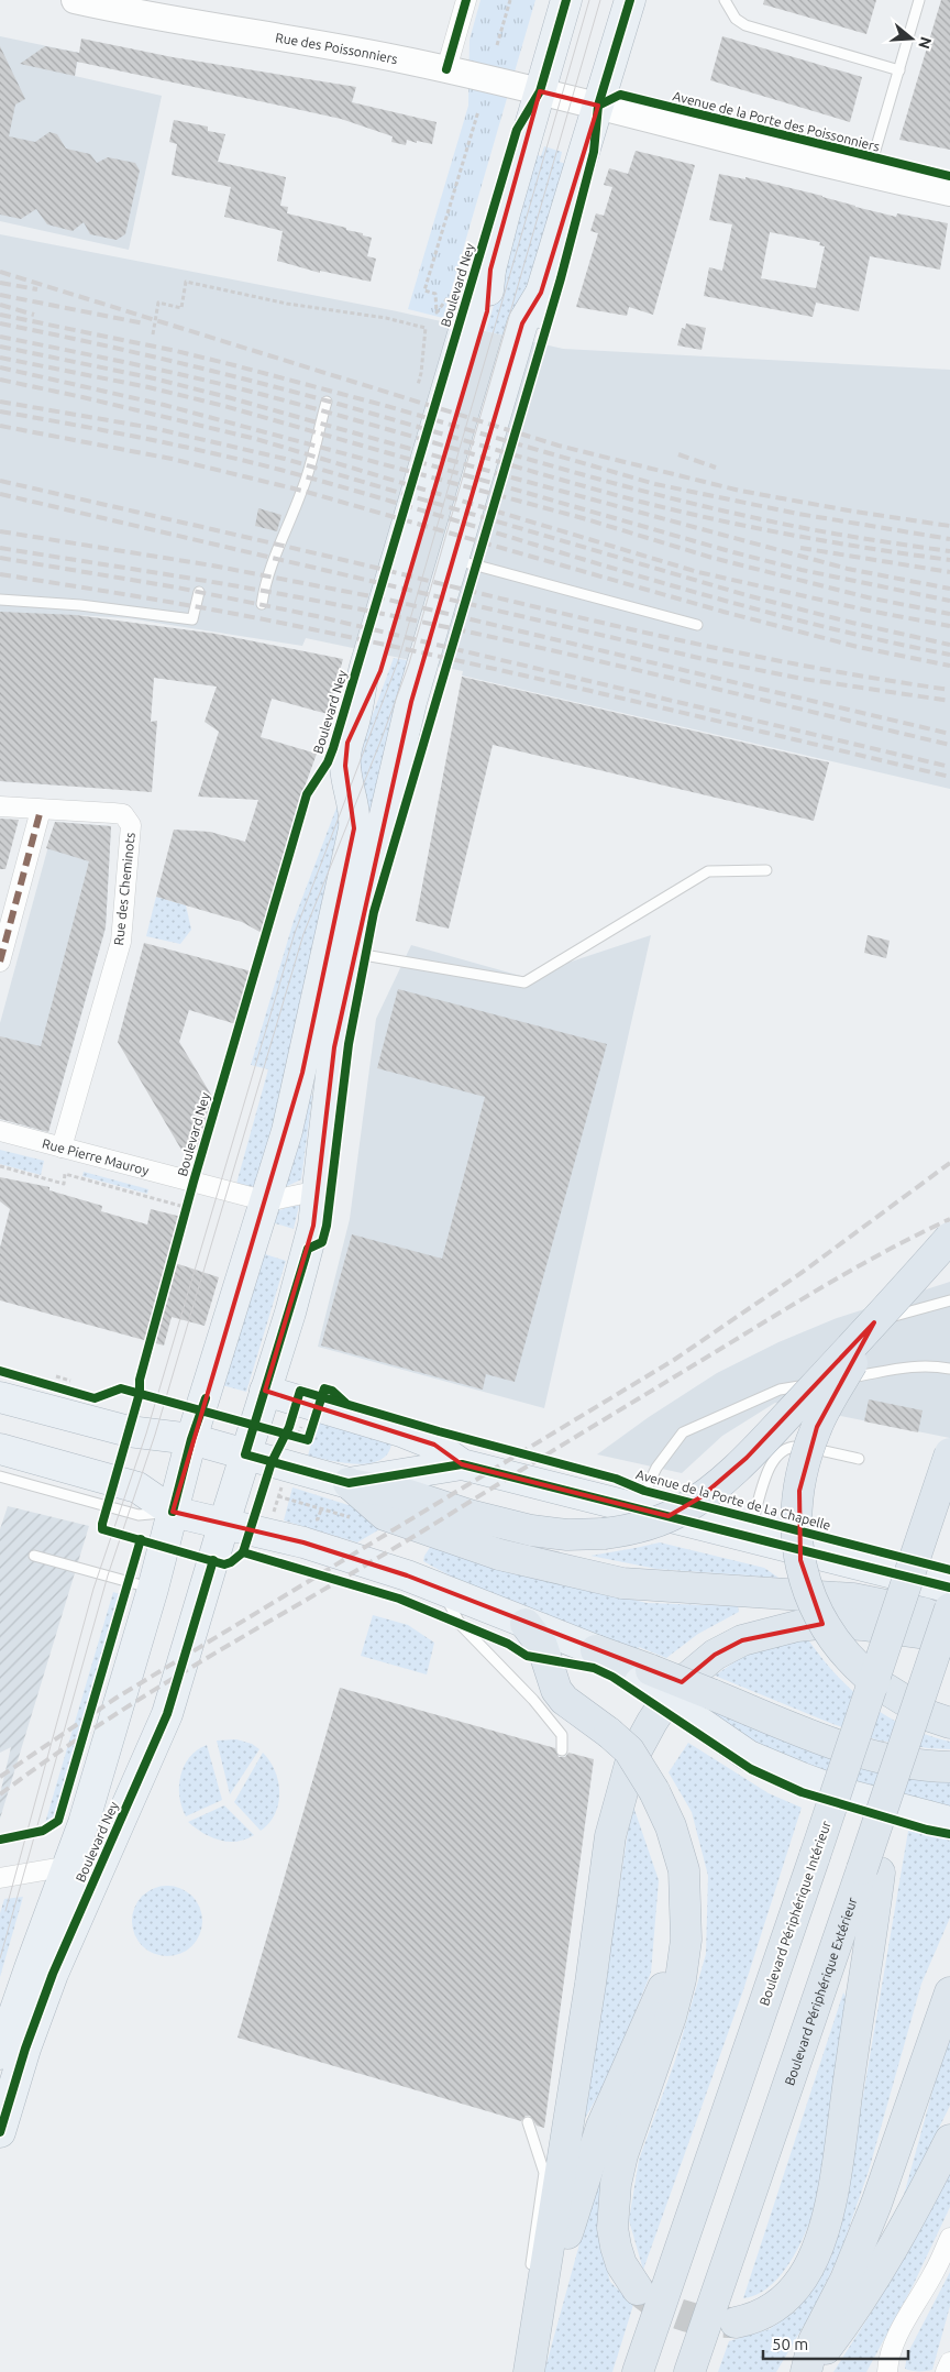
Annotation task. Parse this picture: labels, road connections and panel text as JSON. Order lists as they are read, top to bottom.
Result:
{
  "streets": {
    "highway": ["Boulevard Périphérique Intérieur", "Boulevard Périphérique Extérieur"],
    "main road": ["Boulevard Ney"],
    "street": ["Rue des Poissonniers", "Rue des Cheminots", "Rue Pierre Mauroy"],
    "cycle path": ["Avenue de la Porte des Poissonniers", "Avenue de la Porte de La Chapelle"]
  },
  "crossings": [
    ["Rue des Poissonniers", "Boulevard Ney"],
    ["Boulevard Ney", "Rue Pierre Mauroy"],
    ["Rue des Cheminots", "Rue Pierre Mauroy"]
  ],
  "scale_bar": "50 m",
  "north": "right"
}
